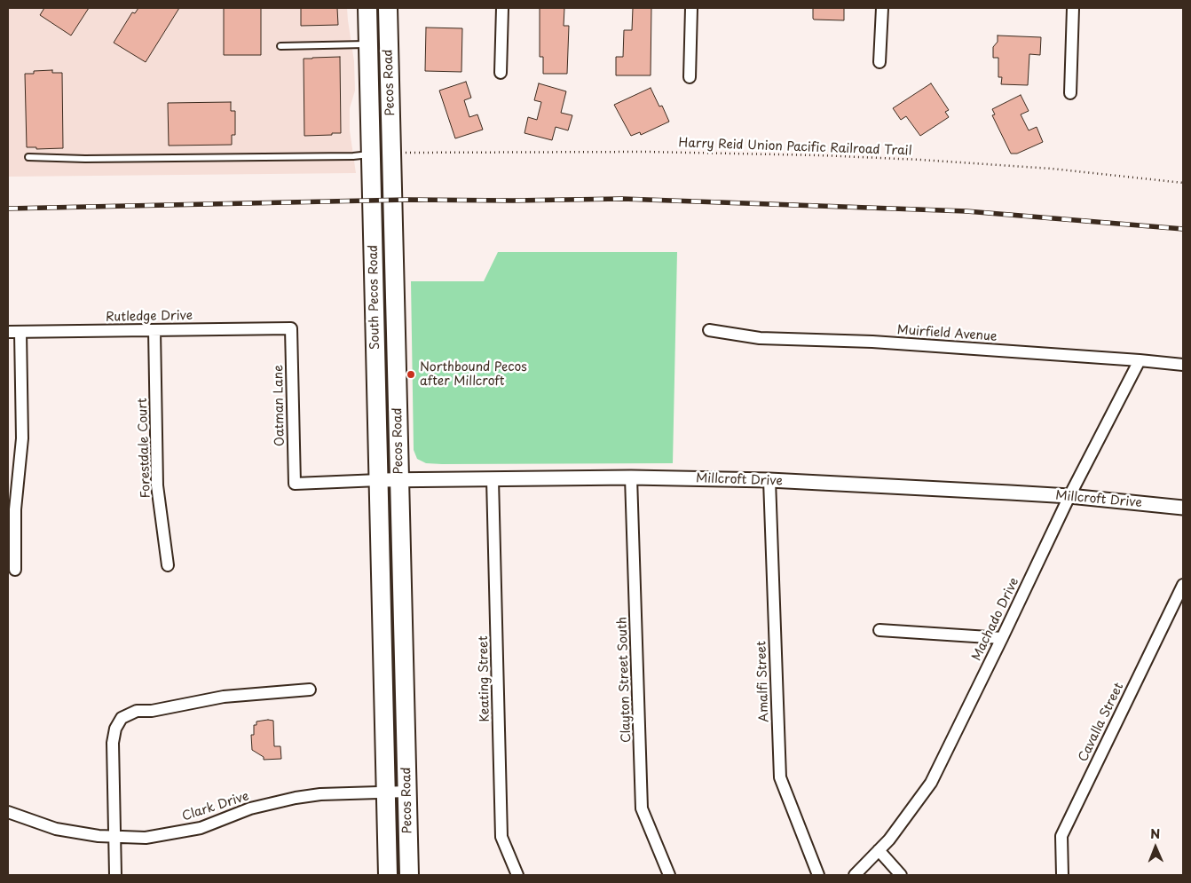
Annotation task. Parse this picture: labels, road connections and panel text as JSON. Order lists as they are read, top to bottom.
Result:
{
  "streets": {
    "main road": ["Pecos Road", "South Pecos Road"],
    "street": [
      "Rutledge Drive",
      "Muirfield Avenue",
      "Oatman Lane",
      "Forestdale Court",
      "Millcroft Drive",
      "Machado Drive",
      "Keating Street",
      "Clayton Street South",
      "Amalfi Street",
      "Cavalla Street",
      "Clark Drive"
    ],
    "path": ["Harry Reid Union Pacific Railroad Trail"]
  },
  "crossings": [
    ["Pecos Road", "South Pecos Road"],
    ["Pecos Road", "Millcroft Drive"],
    ["Pecos Road", "Clark Drive"],
    ["South Pecos Road", "Millcroft Drive"],
    ["Rutledge Drive", "Oatman Lane"],
    ["Rutledge Drive", "Forestdale Court"],
    ["Muirfield Avenue", "Machado Drive"],
    ["Oatman Lane", "Millcroft Drive"],
    ["Millcroft Drive", "Machado Drive"],
    ["Millcroft Drive", "Keating Street"],
    ["Millcroft Drive", "Clayton Street South"],
    ["Millcroft Drive", "Amalfi Street"]
  ],
  "places": ["Northbound Pecos after Millcroft"],
  "north": "top"
}
